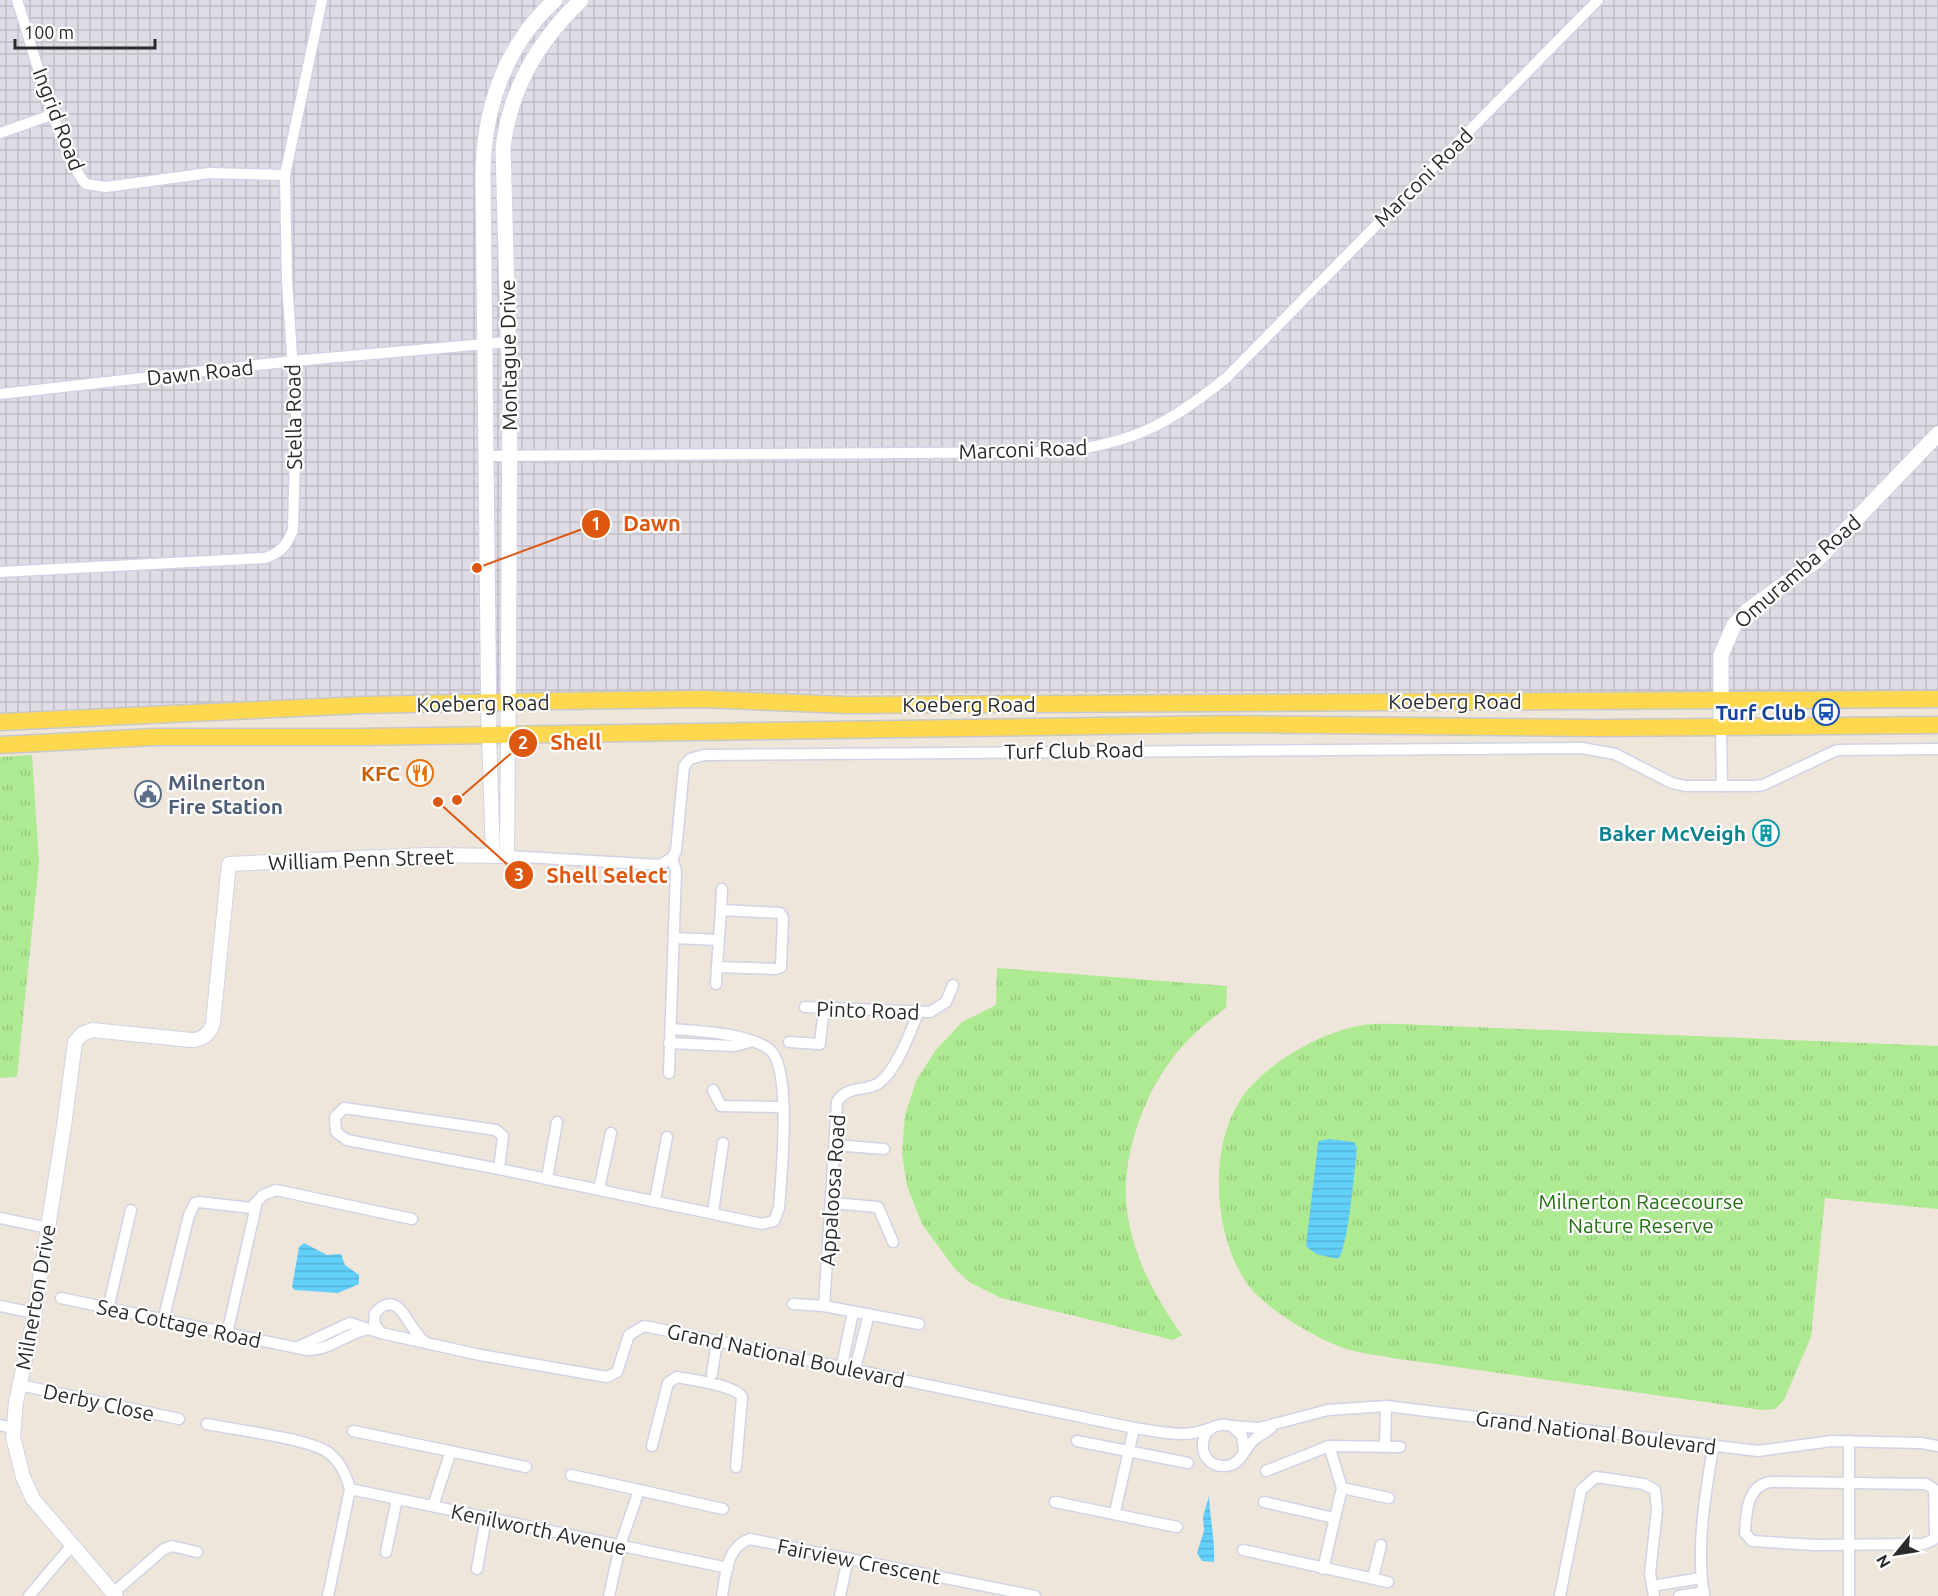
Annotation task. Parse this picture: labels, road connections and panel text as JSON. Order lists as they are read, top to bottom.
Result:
{
  "streets": {
    "main road": ["Montague Drive", "Omuramba Road", "Koeberg Road"],
    "street": [
      "Ingrid Road",
      "Marconi Road",
      "Dawn Road",
      "Stella Road",
      "Turf Club Road",
      "William Penn Street",
      "Pinto Road",
      "Appaloosa Road",
      "Milnerton Drive",
      "Sea Cottage Road",
      "Grand National Boulevard",
      "Derby Close",
      "Kenilworth Avenue",
      "Fairview Crescent"
    ]
  },
  "crossings": [
    ["Ingrid Road", "Stella Road"],
    ["Marconi Road", "Montague Drive"],
    ["Montague Drive", "Dawn Road"],
    ["Montague Drive", "Koeberg Road"],
    ["Dawn Road", "Stella Road"],
    ["Omuramba Road", "Koeberg Road"],
    ["William Penn Street", "Milnerton Drive"],
    ["Pinto Road", "Appaloosa Road"],
    ["Milnerton Drive", "Derby Close"],
    ["Sea Cottage Road", "Grand National Boulevard"],
    ["Kenilworth Avenue", "Fairview Crescent"]
  ],
  "parks": ["Milnerton Racecourse Nature Reserve"],
  "places": {
    "other": ["Dawn", "Shell", "Shell Select"],
    "bus stop": ["Turf Club"],
    "restaurant": ["KFC"],
    "public building": ["Milnerton Fire Station"],
    "building": ["Baker McVeigh"]
  },
  "scale_bar": "100 m",
  "north": "bottom left"
}
